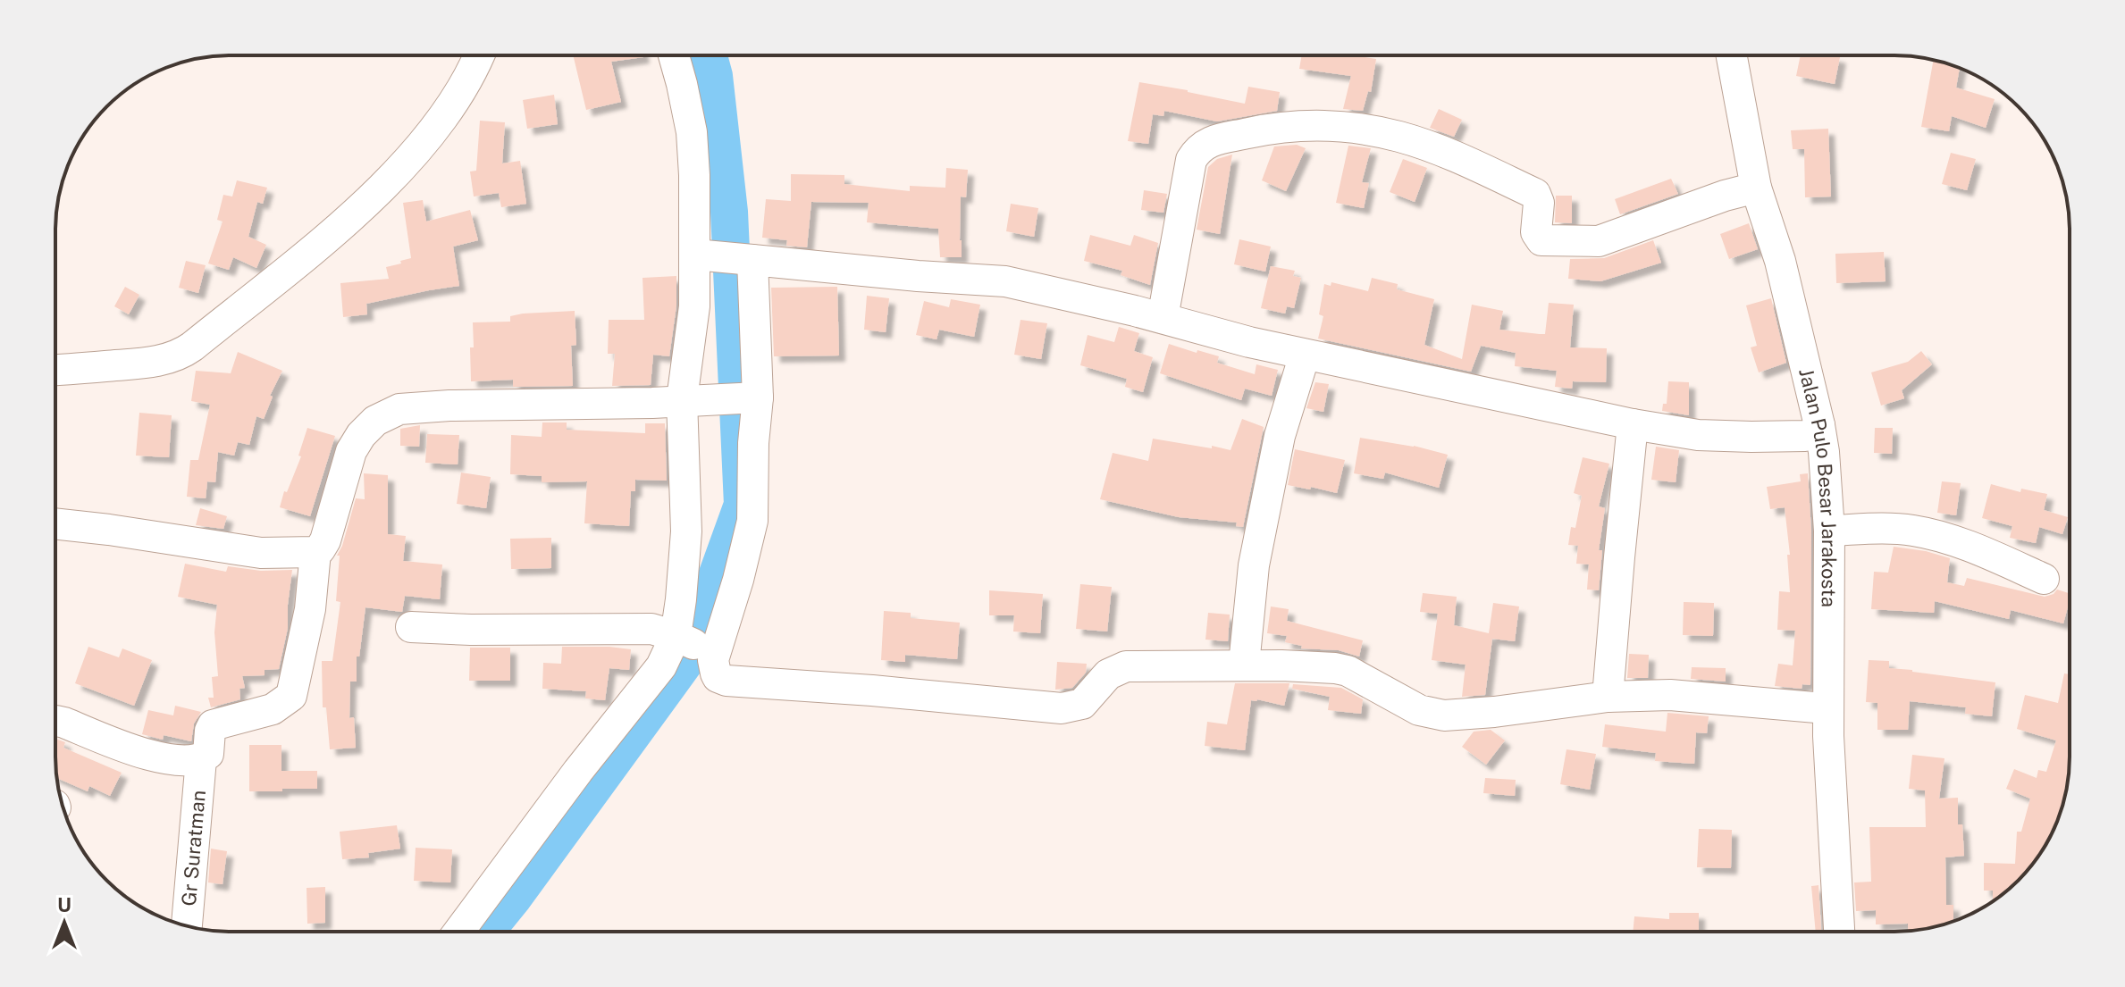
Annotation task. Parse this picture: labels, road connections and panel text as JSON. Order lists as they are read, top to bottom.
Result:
{
  "streets": {
    "street": ["Jalan Pulo Besar Jarakosta", "Gr Suratman"]
  },
  "north": "top"
}
